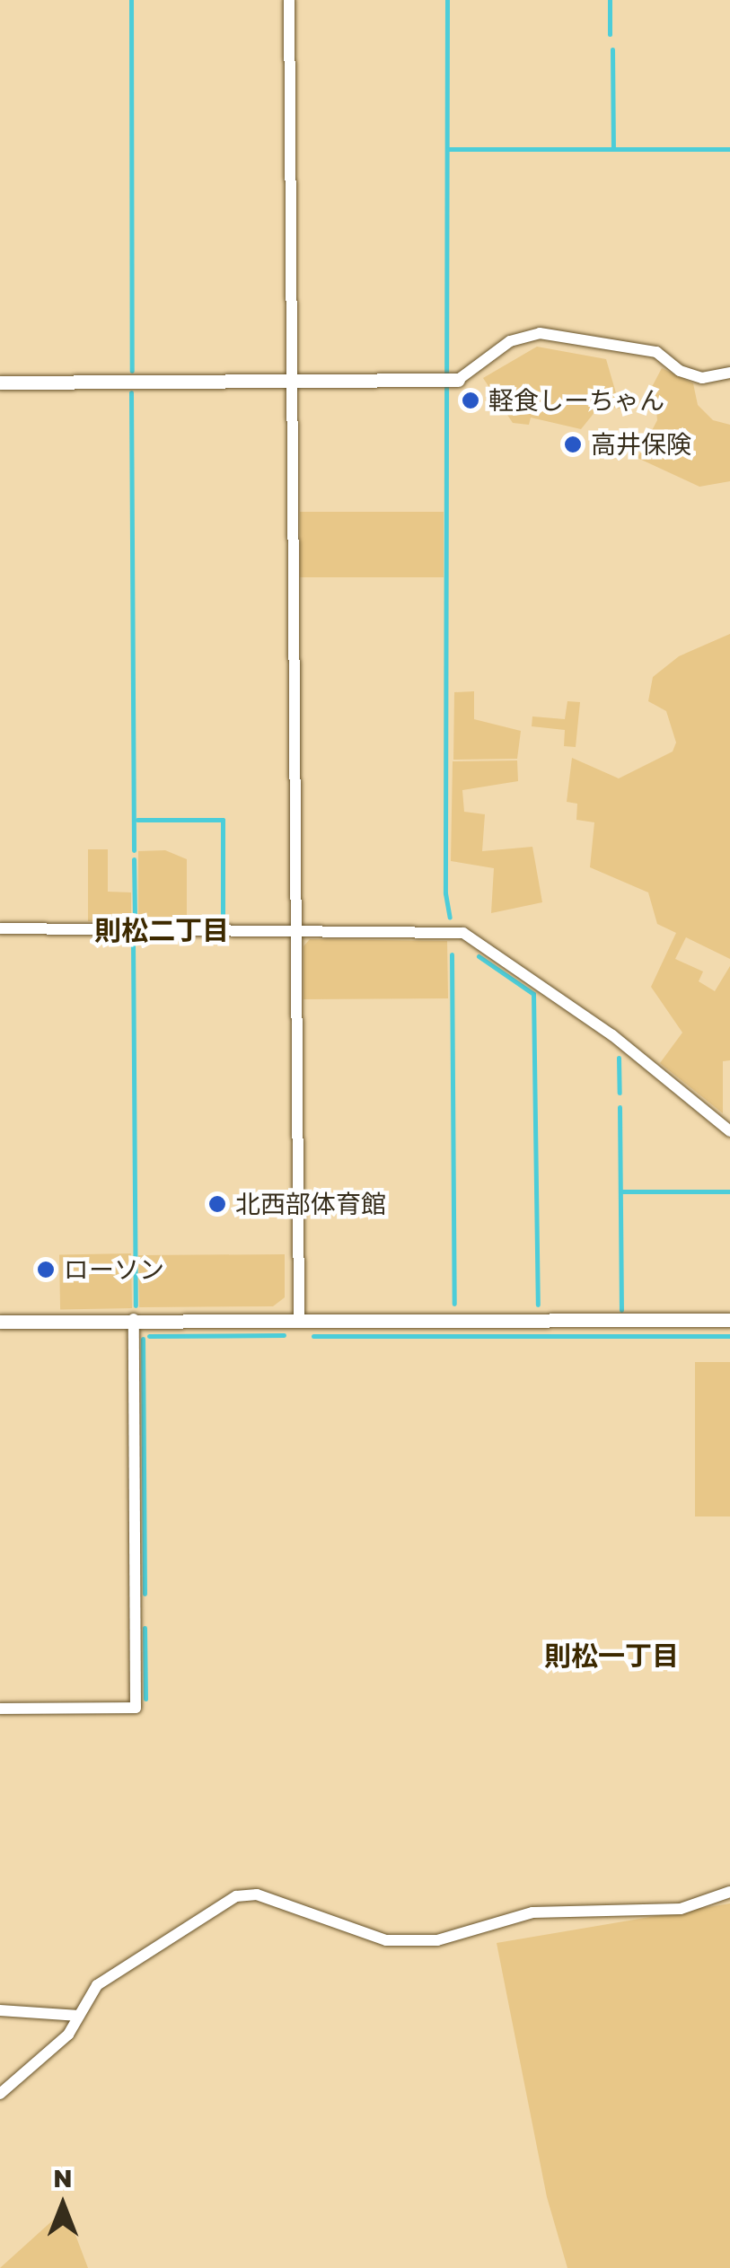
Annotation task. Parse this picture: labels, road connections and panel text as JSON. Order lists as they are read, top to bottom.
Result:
{
  "districts": ["則松二丁目", "則松一丁目"],
  "places": [
    "軽食しーちゃん",
    "高井保険",
    "北西部体育館",
    "ローソン"
  ],
  "north": "top"
}
